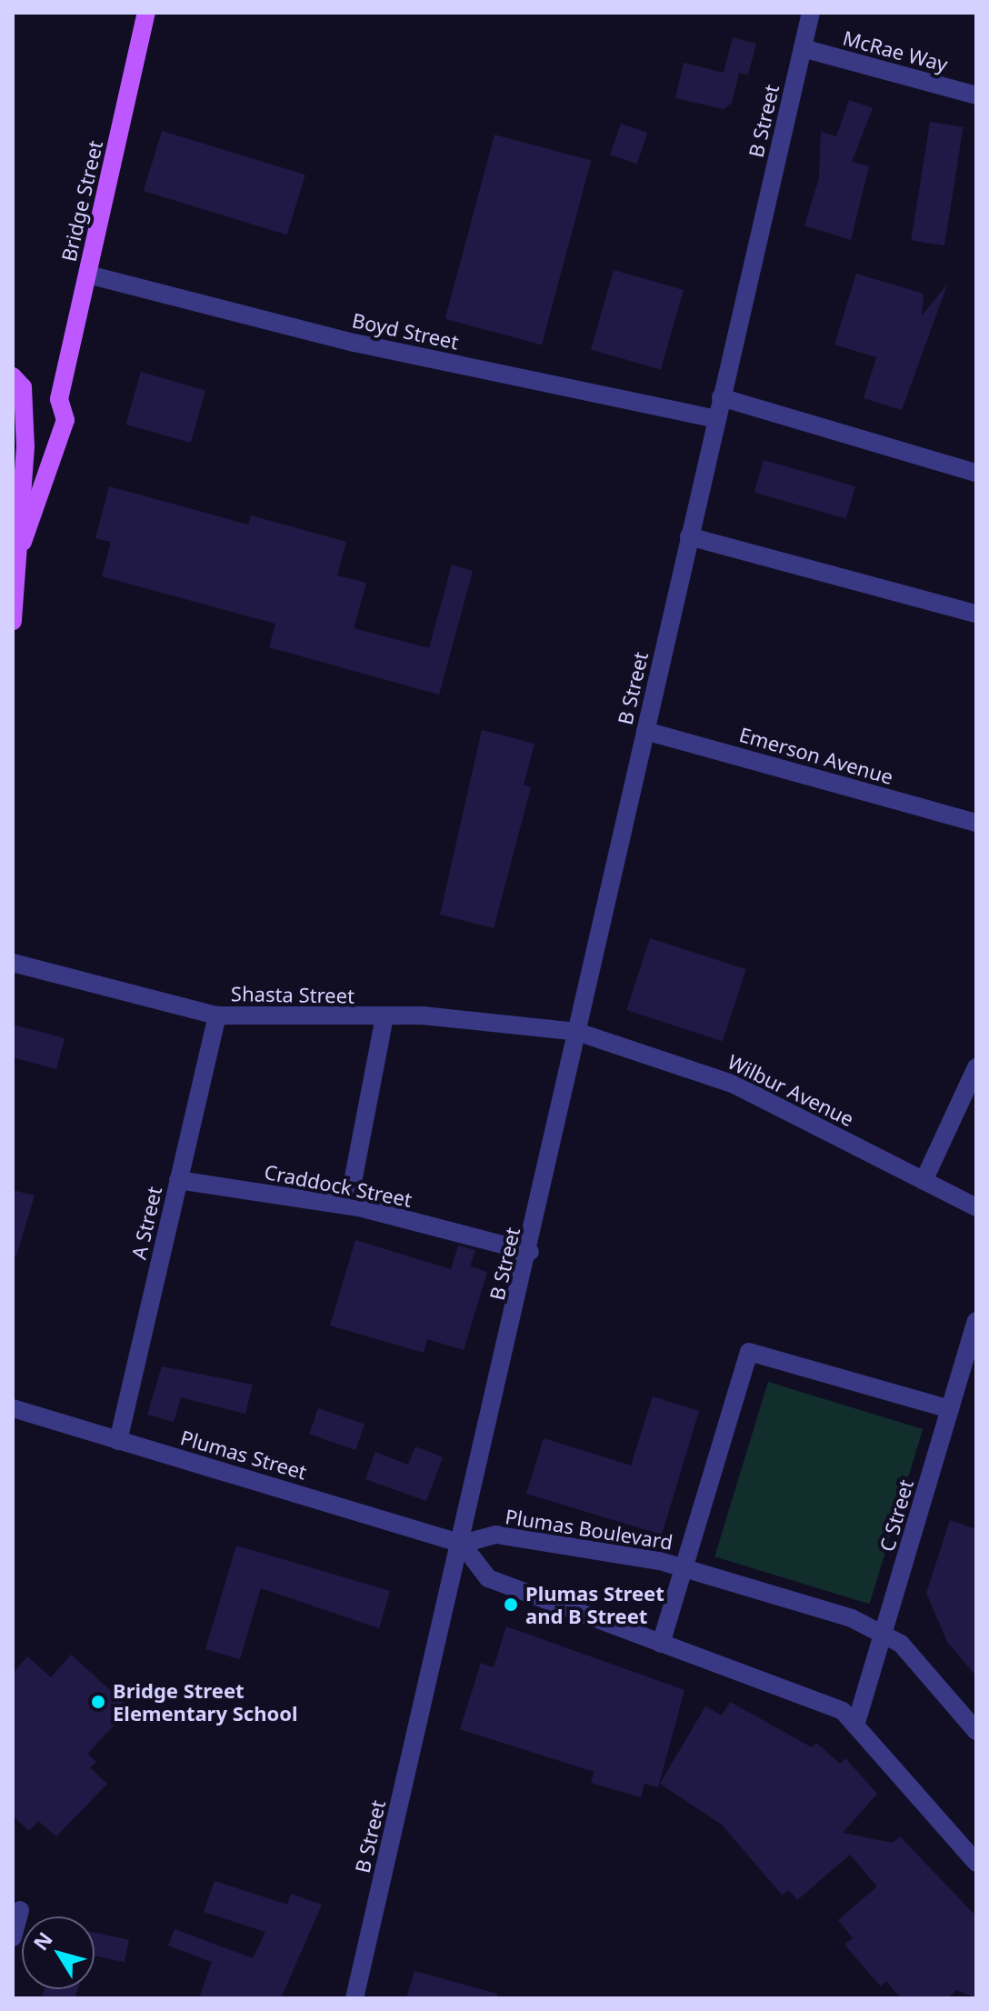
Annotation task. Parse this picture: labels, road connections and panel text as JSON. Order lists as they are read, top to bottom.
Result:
{
  "streets": {
    "main road": ["Bridge Street"],
    "street": [
      "McRae Way",
      "B Street",
      "Boyd Street",
      "Emerson Avenue",
      "Shasta Street",
      "Wilbur Avenue",
      "Craddock Street",
      "A Street",
      "Plumas Street",
      "C Street",
      "Plumas Boulevard"
    ]
  },
  "crossings": [
    ["McRae Way", "B Street"],
    ["B Street", "Boyd Street"],
    ["B Street", "Emerson Avenue"],
    ["B Street", "Shasta Street"],
    ["B Street", "Wilbur Avenue"],
    ["B Street", "Craddock Street"],
    ["B Street", "Plumas Street"],
    ["B Street", "Plumas Boulevard"],
    ["Bridge Street", "Boyd Street"],
    ["Shasta Street", "Wilbur Avenue"],
    ["Shasta Street", "A Street"],
    ["Craddock Street", "A Street"],
    ["A Street", "Plumas Street"],
    ["Plumas Street", "Plumas Boulevard"],
    ["C Street", "Plumas Boulevard"]
  ],
  "places": ["Plumas Street and B Street", "Bridge Street Elementary School"],
  "north": "top left"
}
